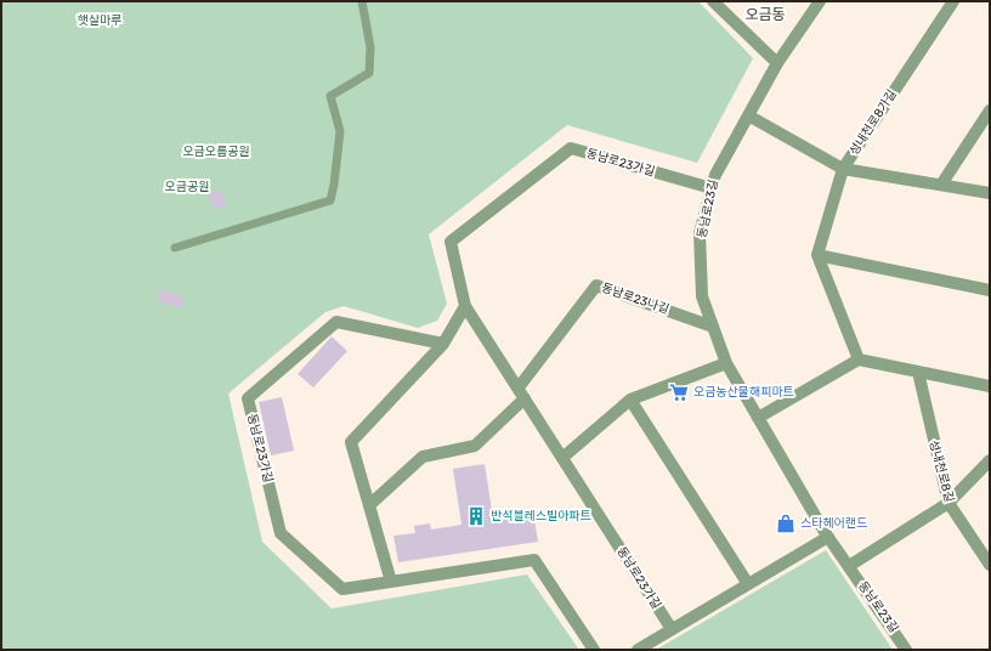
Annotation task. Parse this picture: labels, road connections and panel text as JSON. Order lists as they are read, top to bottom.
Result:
{
  "streets": {
    "street": [
      "성내천로8가길",
      "동남로23가길",
      "동남로23길",
      "동남로23나길",
      "성내천로8길"
    ]
  },
  "crossings": [
    ["동남로23가길", "동남로23길"],
    ["동남로23가길", "동남로23나길"],
    ["동남로23길", "동남로23나길"]
  ],
  "districts": ["오금동"],
  "parks": ["햇살마루", "오금오름공원", "오금공원"],
  "places": {
    "supermarket": ["오금농산물해피마트"],
    "building": ["반석블레스빌아파트"],
    "shop": ["스타헤어랜드"]
  }
}
